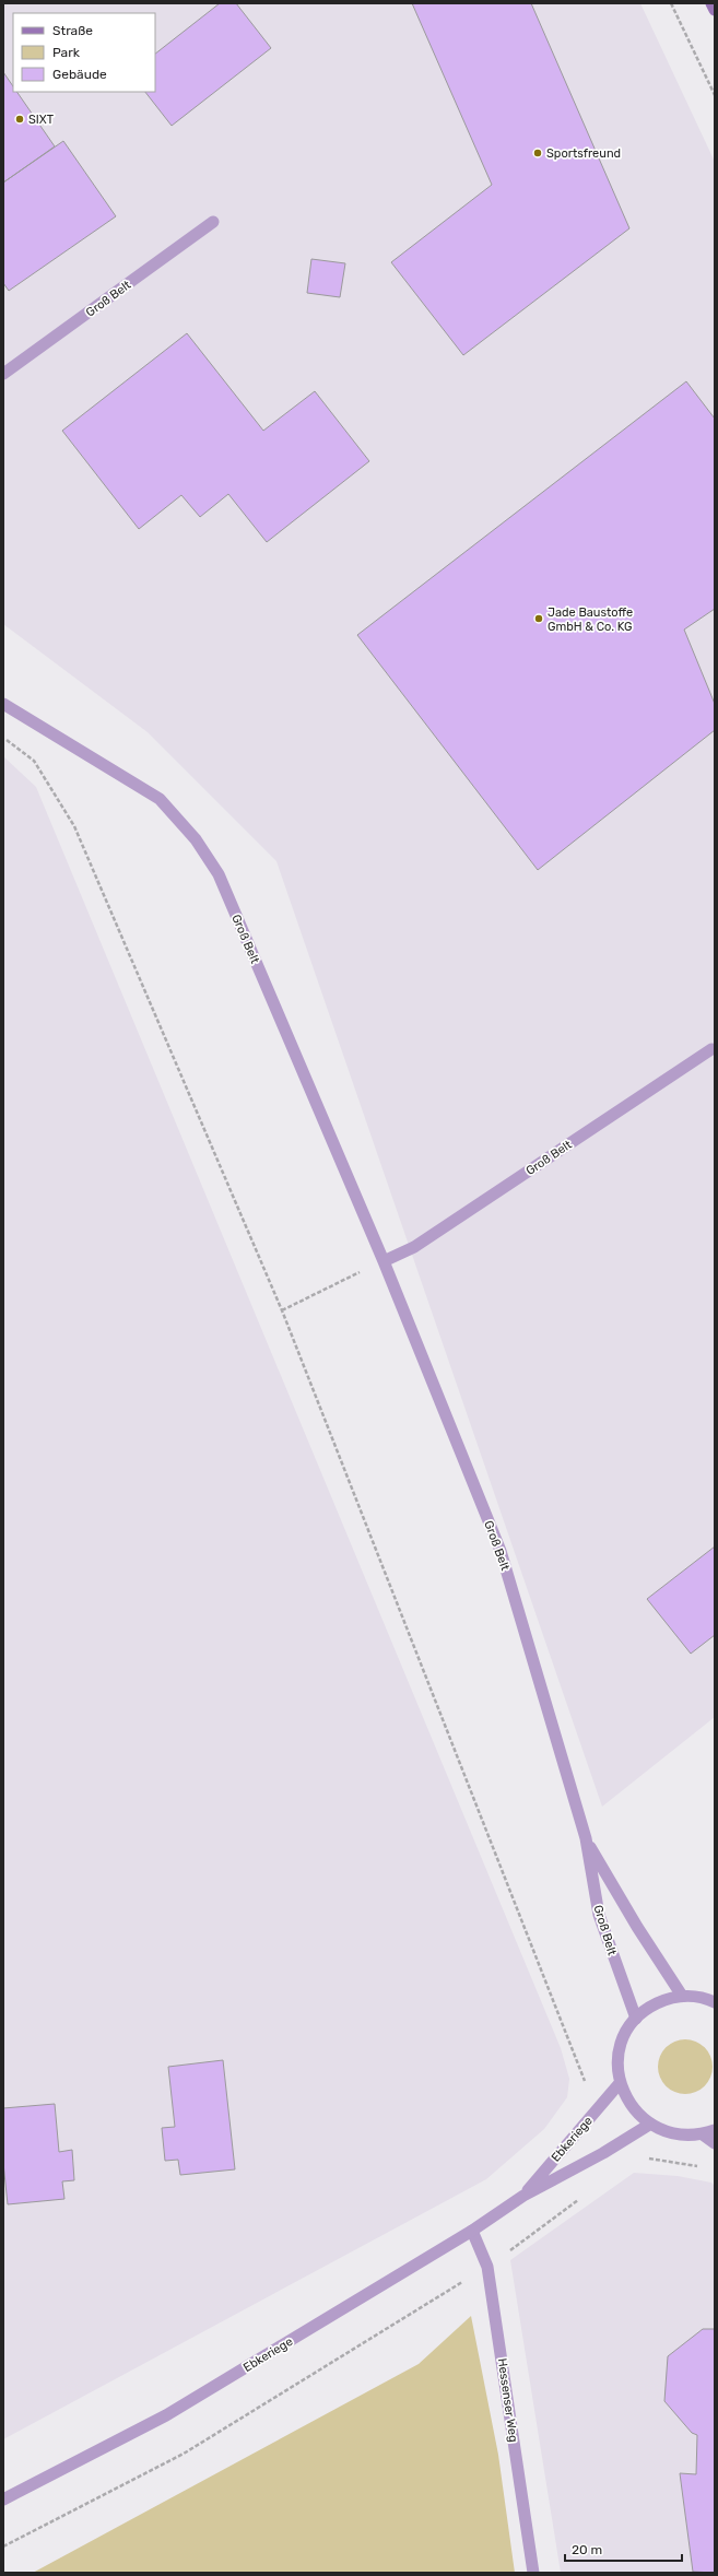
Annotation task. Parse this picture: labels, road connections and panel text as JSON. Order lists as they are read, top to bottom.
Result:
{
  "streets": {
    "street": ["Groß Belt", "Ebkeriege", "Hessenser Weg"]
  },
  "crossings": [
    ["Ebkeriege", "Hessenser Weg"]
  ],
  "places": ["SIXT", "Sportsfreund", "Jade Baustoffe GmbH & Co. KG"],
  "legend": ["Straße", "Park", "Gebäude"],
  "scale_bar": "20 m"
}
